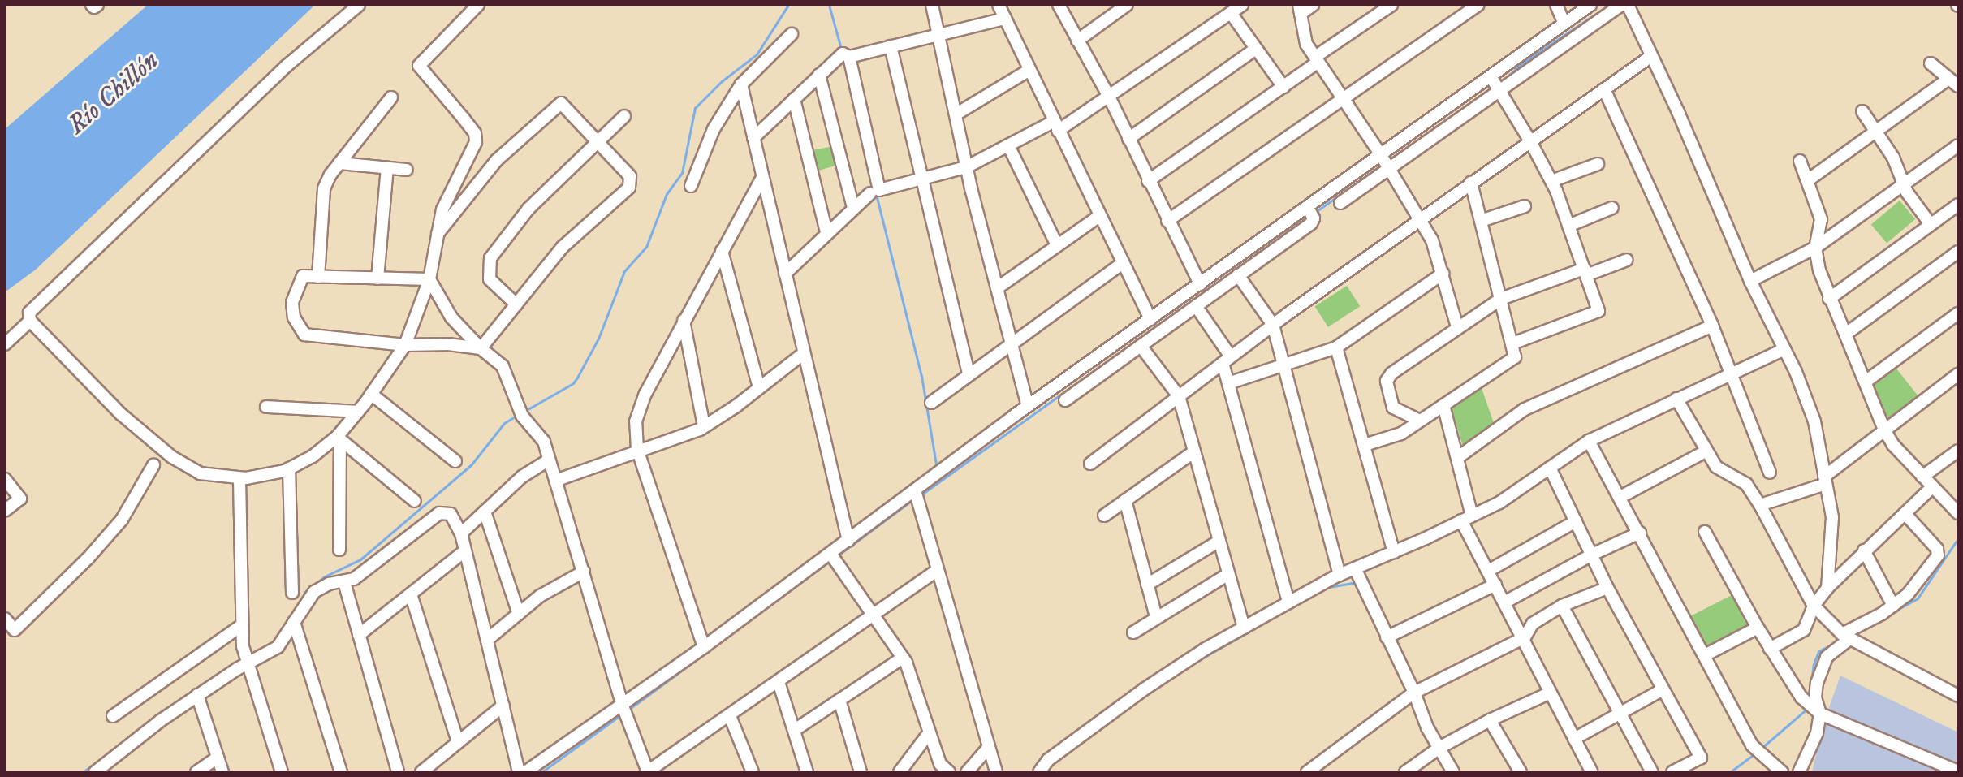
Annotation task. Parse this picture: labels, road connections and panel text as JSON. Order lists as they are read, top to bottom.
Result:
{
  "water": ["Río Chillón"]
}
